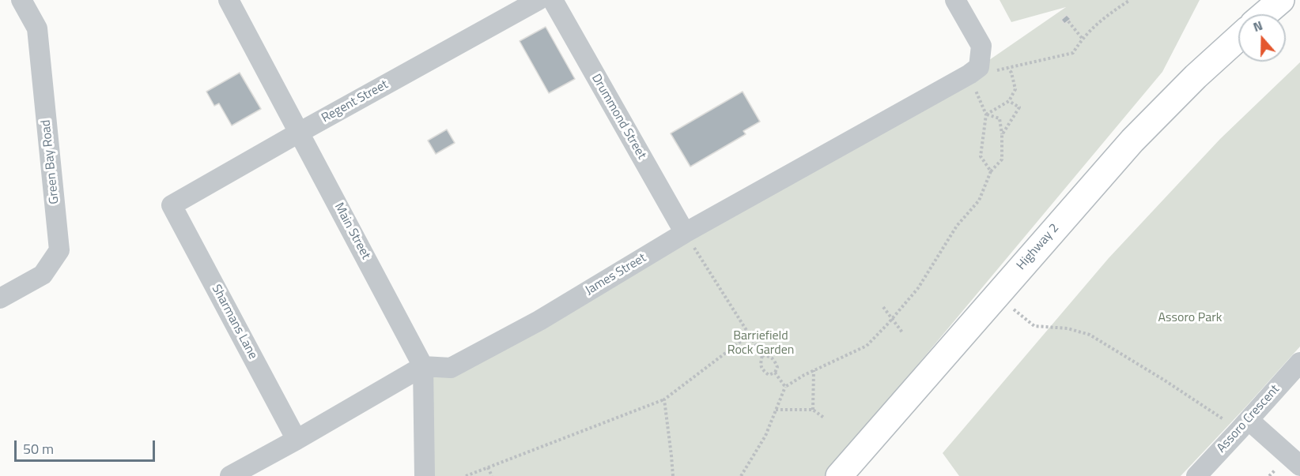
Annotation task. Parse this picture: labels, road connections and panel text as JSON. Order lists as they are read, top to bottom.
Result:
{
  "streets": {
    "main road": ["Highway 2"],
    "street": [
      "Regent Street",
      "Drummond Street",
      "Green Bay Road",
      "Main Street",
      "James Street",
      "Sharmans Lane",
      "Assoro Crescent"
    ]
  },
  "crossings": [
    ["Regent Street", "Main Street"],
    ["Regent Street", "Sharmans Lane"],
    ["Drummond Street", "James Street"],
    ["Main Street", "James Street"]
  ],
  "parks": ["Assoro Park", "Barriefield Rock Garden"],
  "scale_bar": "50 m",
  "north": "top"
}
